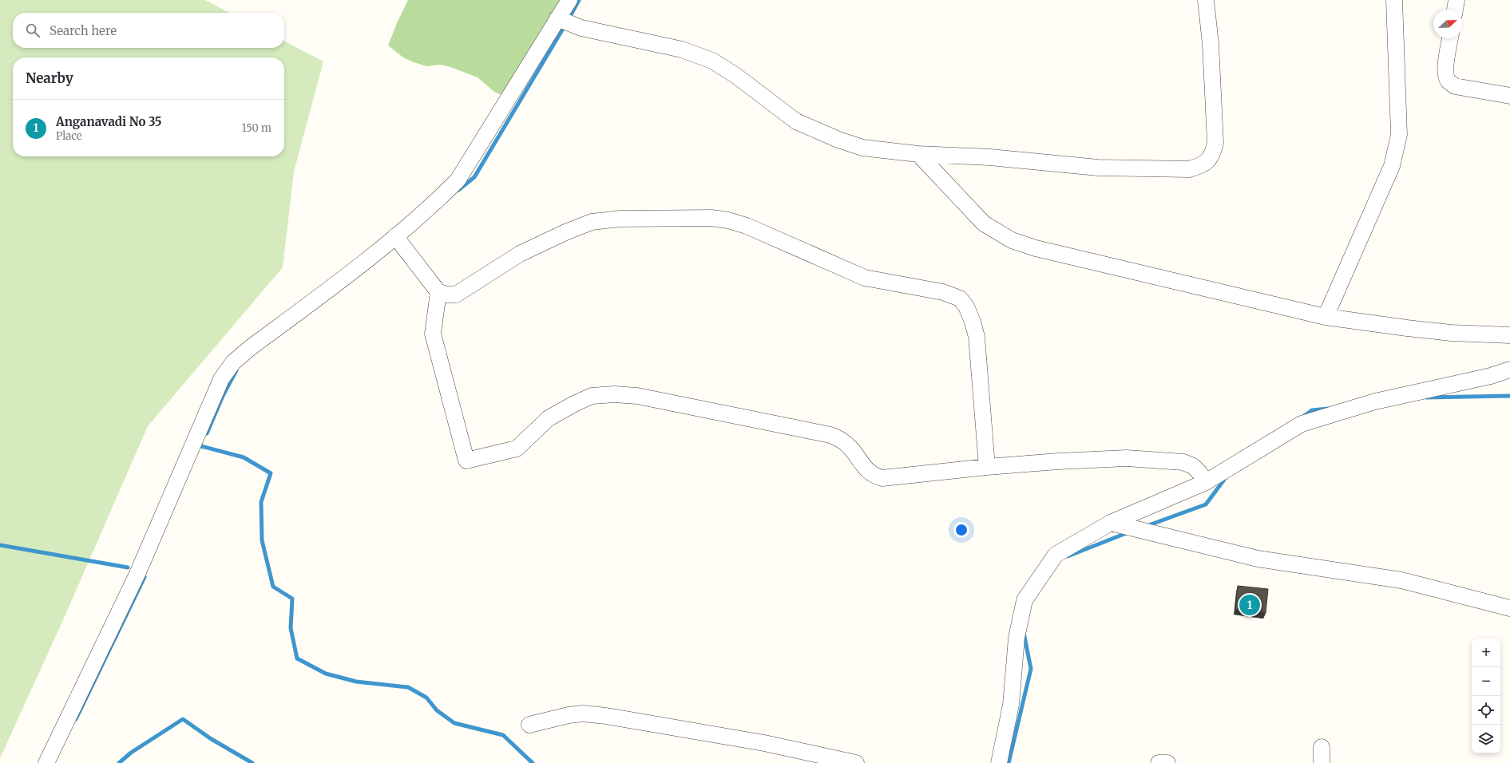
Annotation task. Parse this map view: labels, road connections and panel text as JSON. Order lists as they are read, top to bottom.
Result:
{
  "north": "top right",
  "page": {
    "search": "Search here",
    "heading": "Nearby",
    "list": [
      {
        "mark": "1",
        "name": "Anganavadi No 35",
        "note": "Place",
        "value": "150 m"
      }
    ],
    "pins": "1",
    "map_buttons": ["+", "−"]
  }
}
